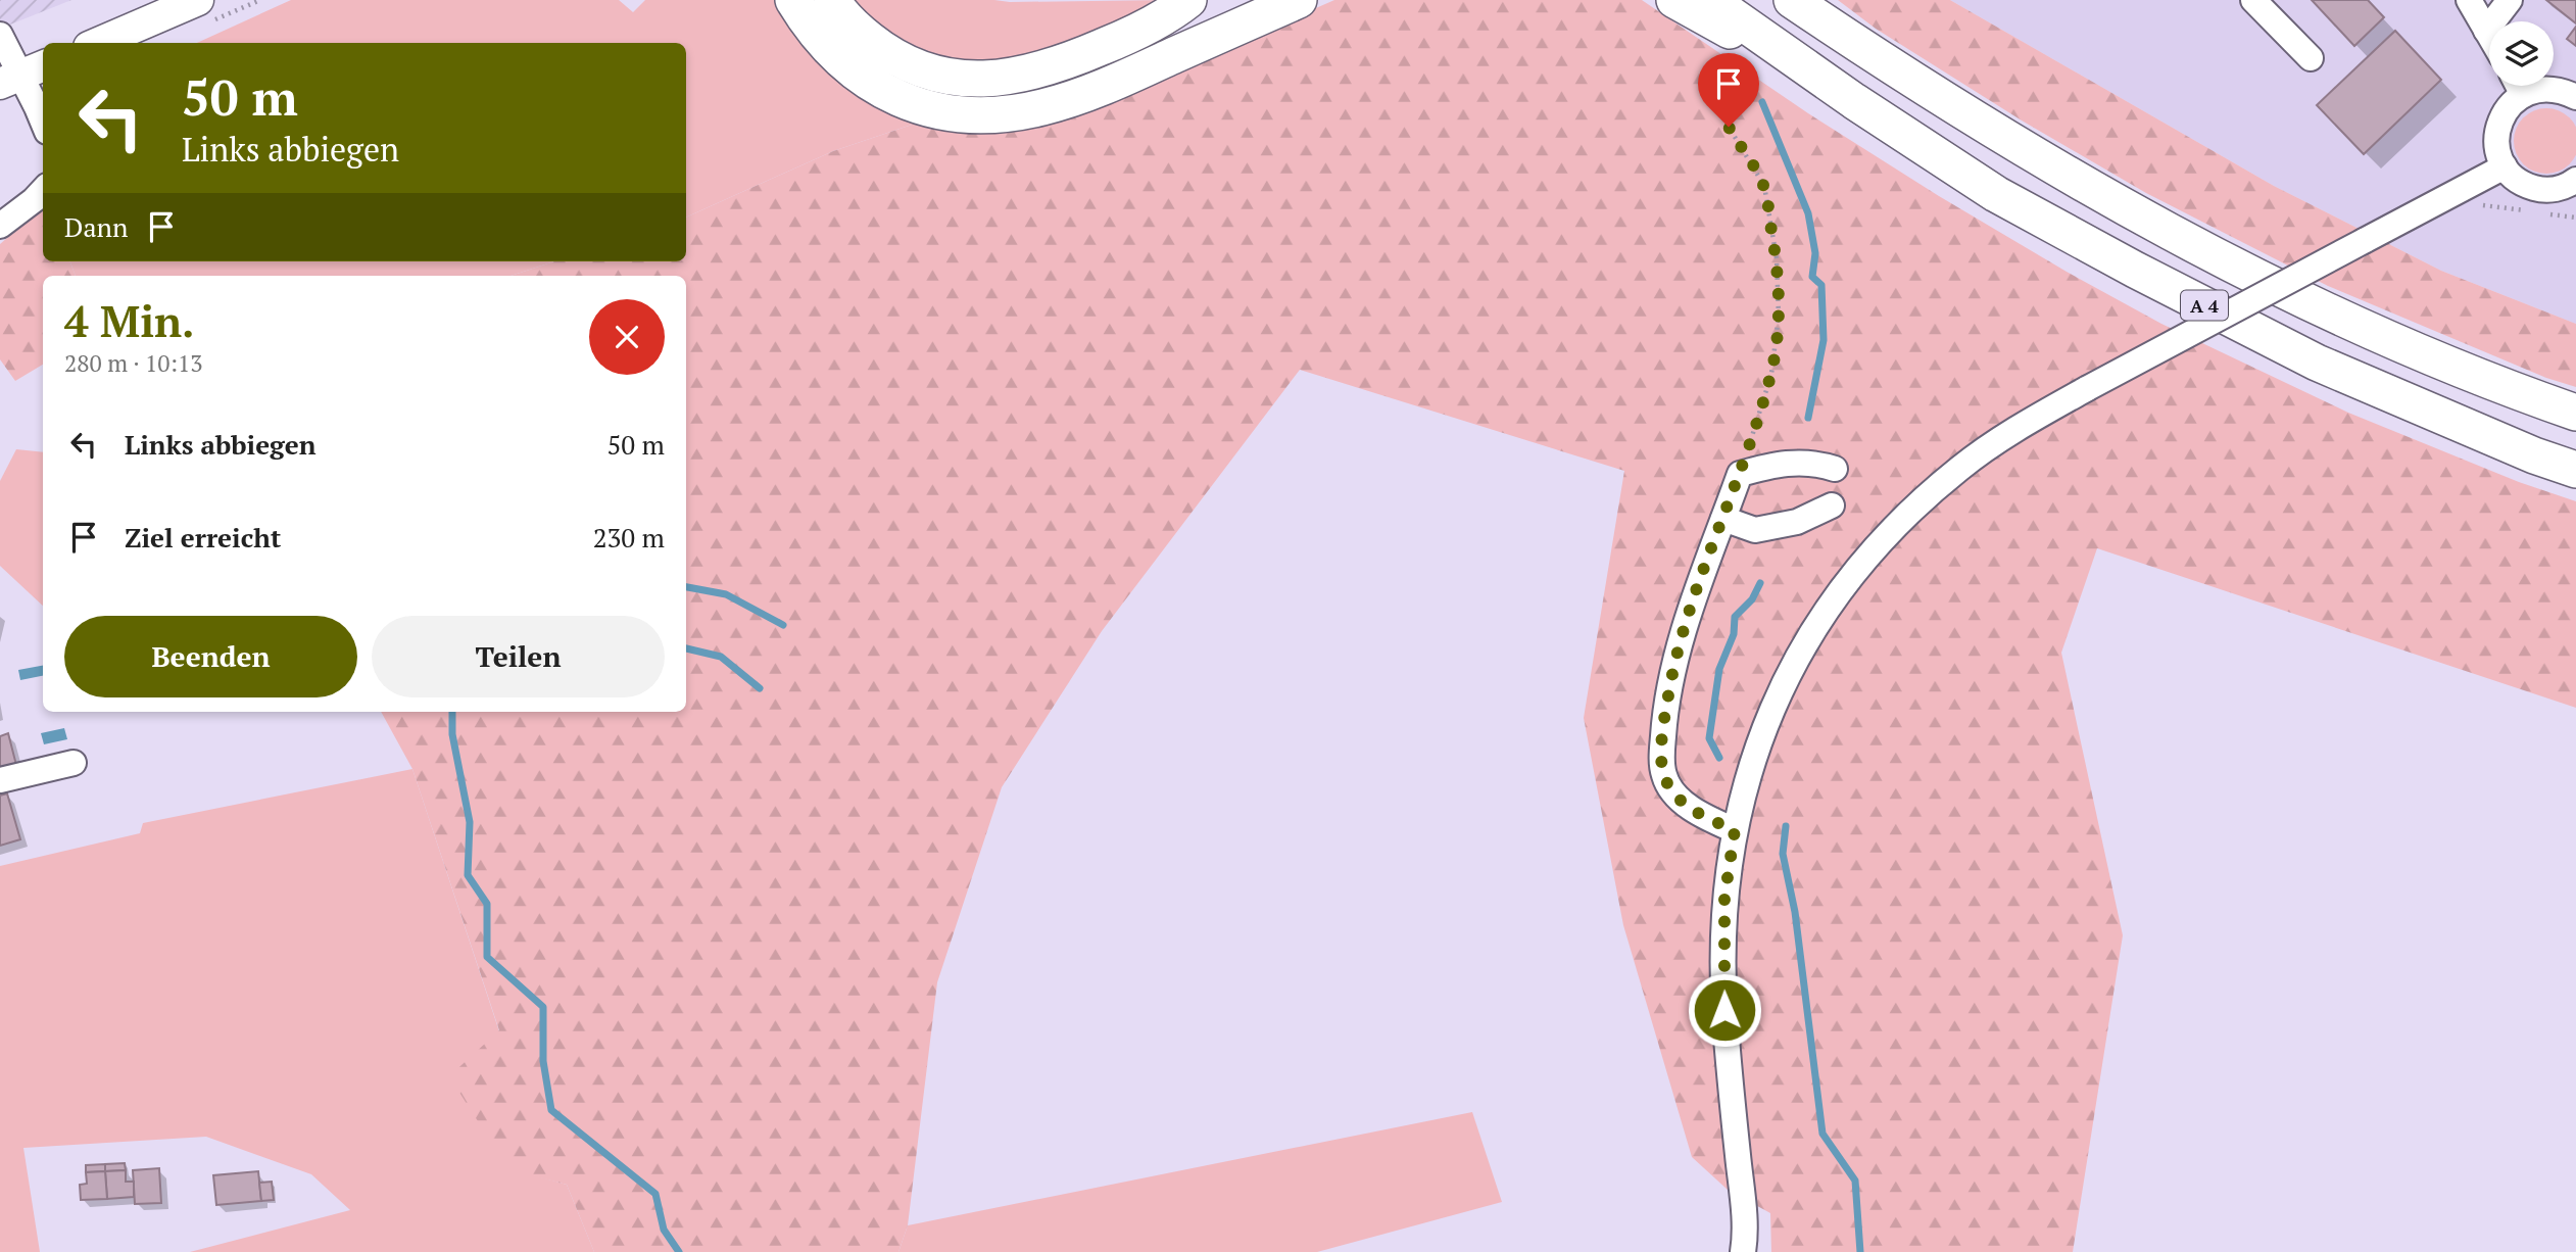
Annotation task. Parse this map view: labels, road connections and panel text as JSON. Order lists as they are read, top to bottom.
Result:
{
  "streets": {
    "highway": ["A 4"]
  },
  "page": {
    "turn": ["50 m", "Links abbiegen"],
    "then": "Dann",
    "heading": ["4 Min.", "280 m · 10:13"],
    "list": [
      {
        "name": "Links abbiegen",
        "value": "50 m"
      },
      {
        "name": "Ziel erreicht",
        "value": "230 m"
      }
    ],
    "buttons": ["Beenden", "Teilen"]
  }
}
